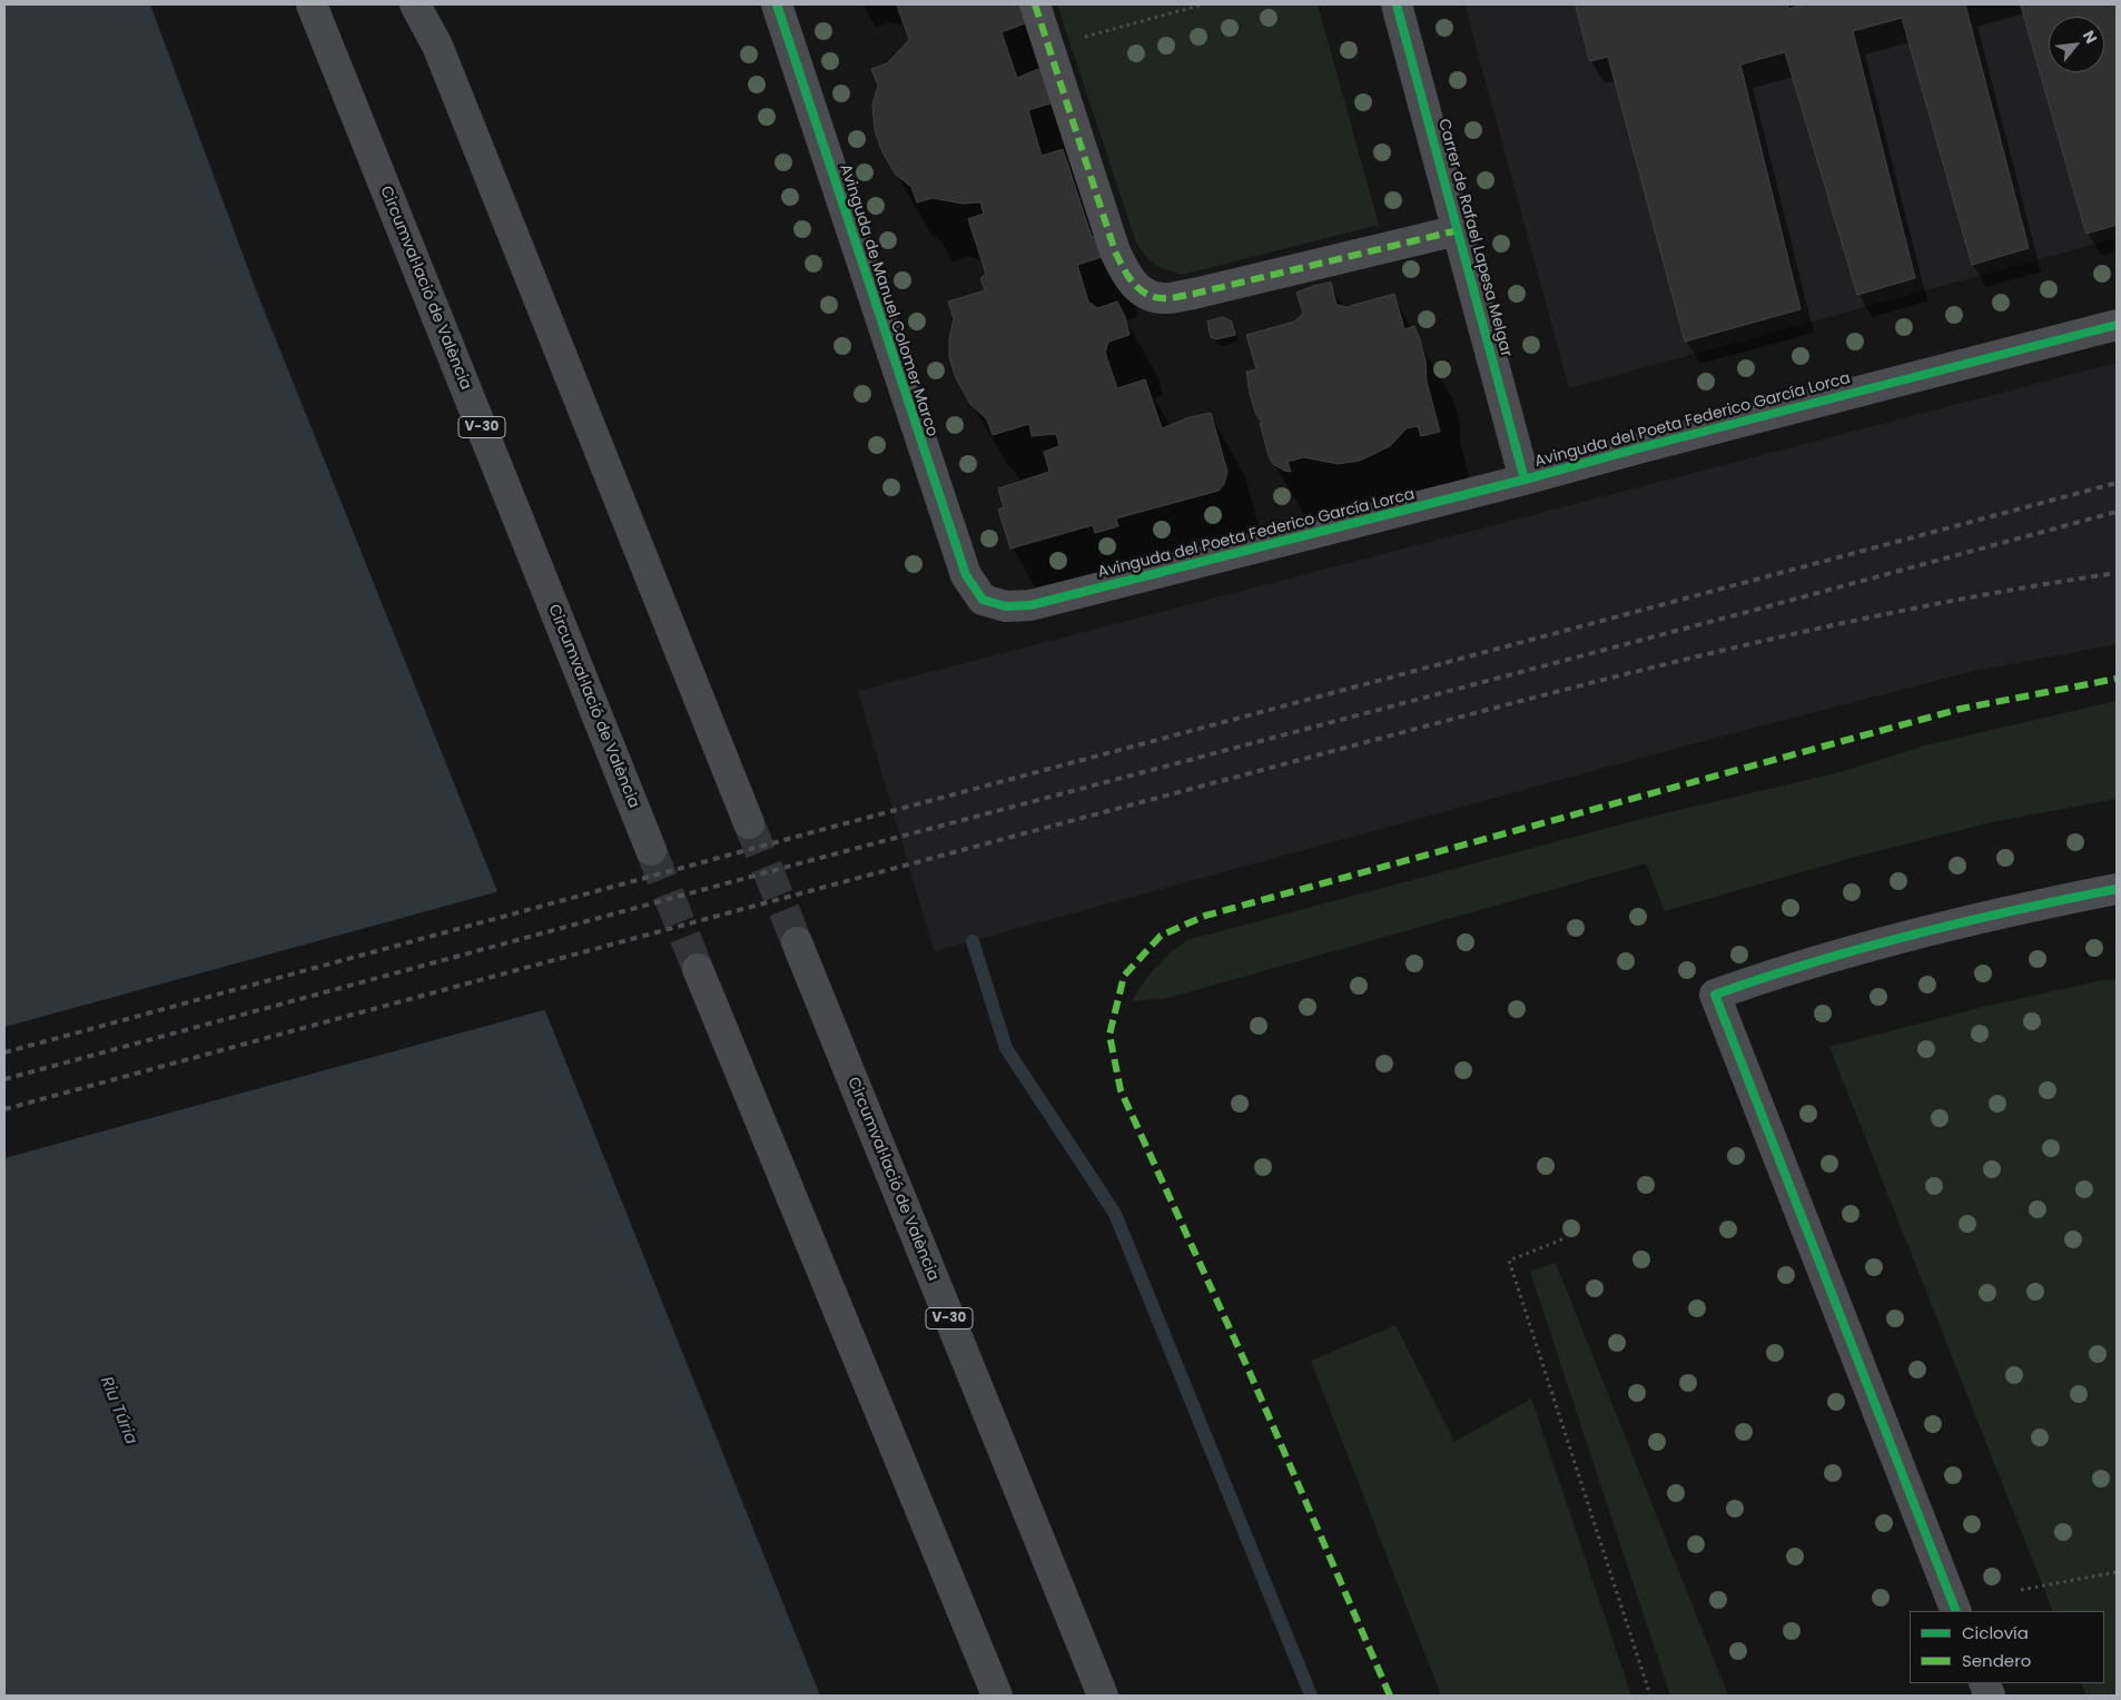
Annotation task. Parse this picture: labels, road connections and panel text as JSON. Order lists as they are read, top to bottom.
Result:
{
  "streets": {
    "highway": ["Circumval·lació de València", "V-30"],
    "street": ["Carrer de Rafael Lapesa Melgar", "Avinguda de Manuel Colomer Marco", "Avinguda del Poeta Federico García Lorca"]
  },
  "crossings": [
    ["Carrer de Rafael Lapesa Melgar", "Avinguda del Poeta Federico García Lorca"],
    ["Avinguda de Manuel Colomer Marco", "Avinguda del Poeta Federico García Lorca"]
  ],
  "water": ["Riu Túria"],
  "legend": ["Ciclovía", "Sendero"],
  "north": "top right"
}
